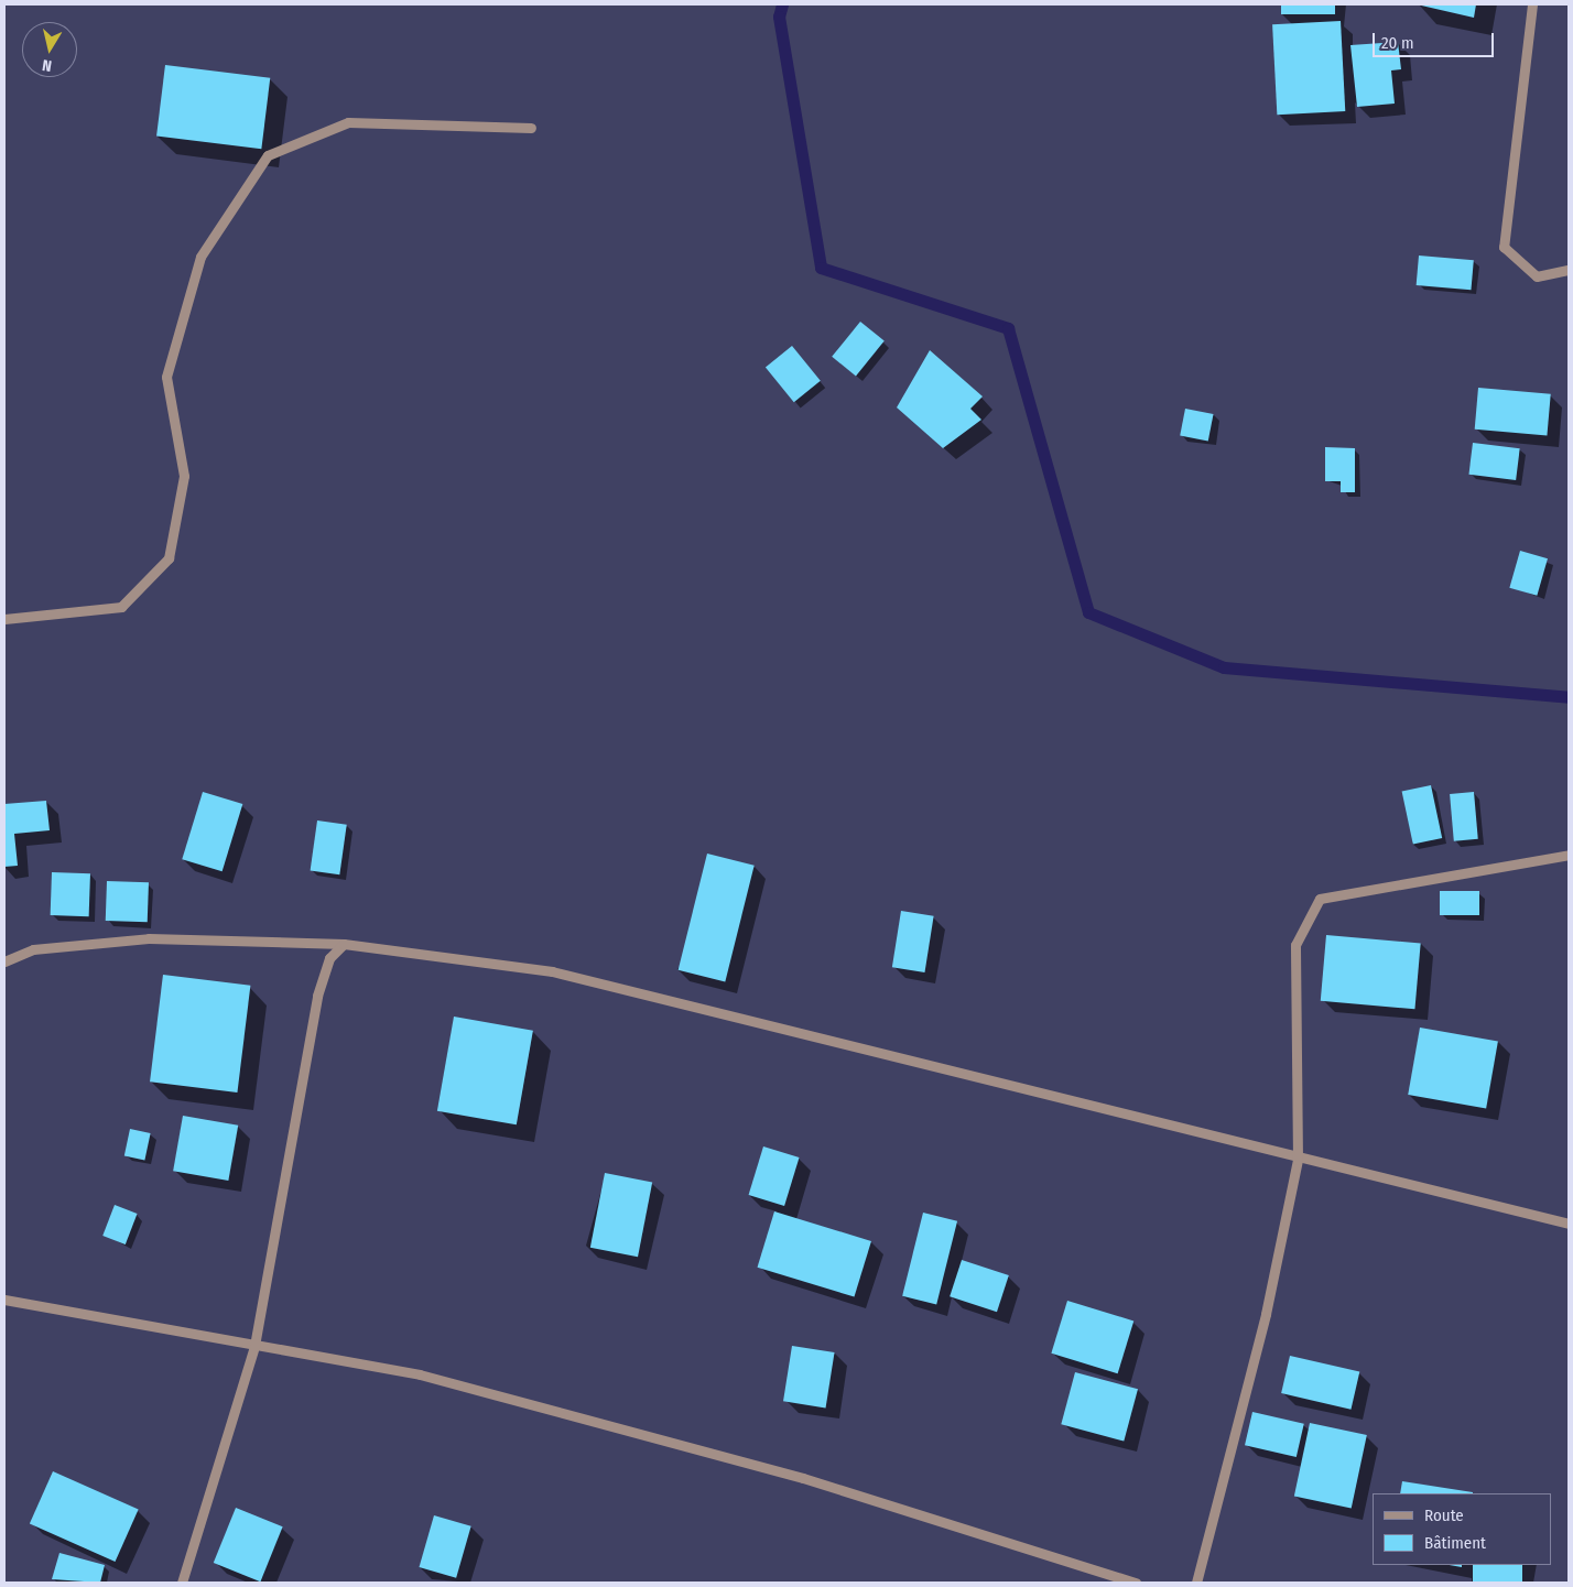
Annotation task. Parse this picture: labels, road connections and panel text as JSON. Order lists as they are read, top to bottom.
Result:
{
  "legend": ["Route", "Bâtiment"],
  "scale_bar": "20 m",
  "north": "bottom"
}
